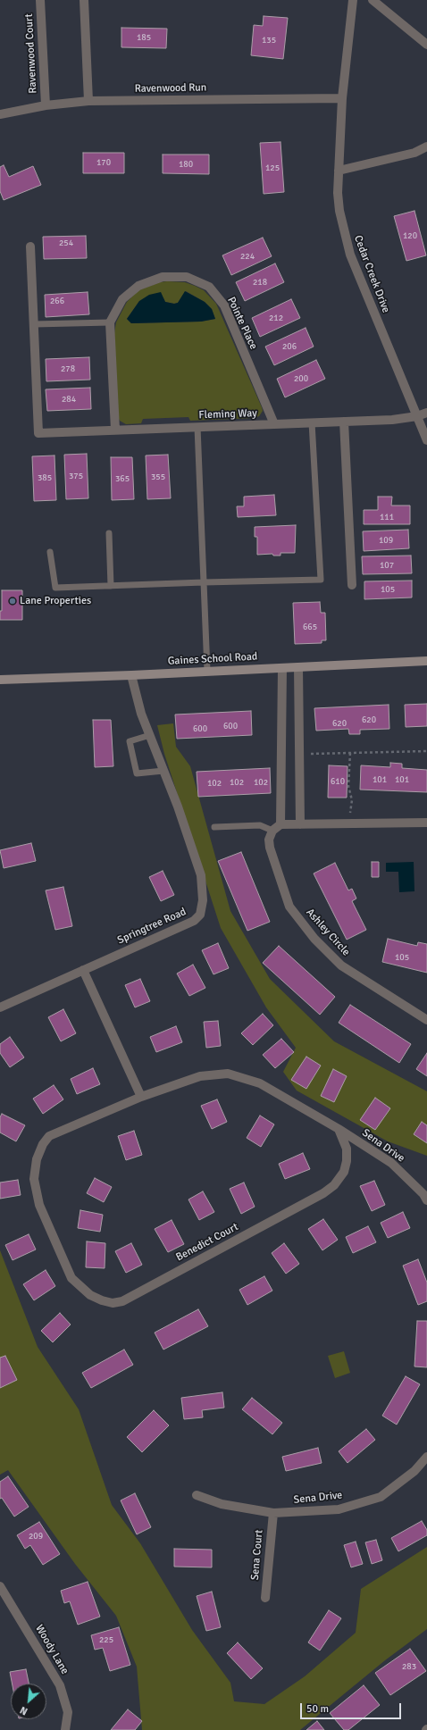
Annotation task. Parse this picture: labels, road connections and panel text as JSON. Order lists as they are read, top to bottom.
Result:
{
  "streets": {
    "main road": ["Gaines School Road"],
    "street": [
      "Ravenwood Court",
      "Ravenwood Run",
      "Cedar Creek Drive",
      "Pointe Place",
      "Fleming Way",
      "Springtree Road",
      "Ashley Circle",
      "Sena Drive",
      "Benedict Court",
      "Sena Court",
      "Woody Lane"
    ]
  },
  "crossings": [
    ["Ravenwood Court", "Ravenwood Run"],
    ["Ravenwood Run", "Cedar Creek Drive"],
    ["Cedar Creek Drive", "Fleming Way"],
    ["Pointe Place", "Fleming Way"],
    ["Gaines School Road", "Springtree Road"],
    ["Sena Drive", "Benedict Court"],
    ["Sena Drive", "Sena Court"]
  ],
  "places": ["Lane Properties"],
  "house_numbers": [
    "185",
    "135",
    "170",
    "180",
    "125",
    "120",
    "254",
    "224",
    "218",
    "266",
    "212",
    "206",
    "278",
    "200",
    "284",
    "375",
    "355",
    "385",
    "365",
    "111",
    "109",
    "107",
    "105",
    "665",
    "620",
    "620",
    "600",
    "600",
    "101",
    "101",
    "610",
    "102",
    "102",
    "102",
    "105",
    "209",
    "225",
    "283"
  ],
  "scale_bar": "50 m",
  "north": "bottom left"
}
